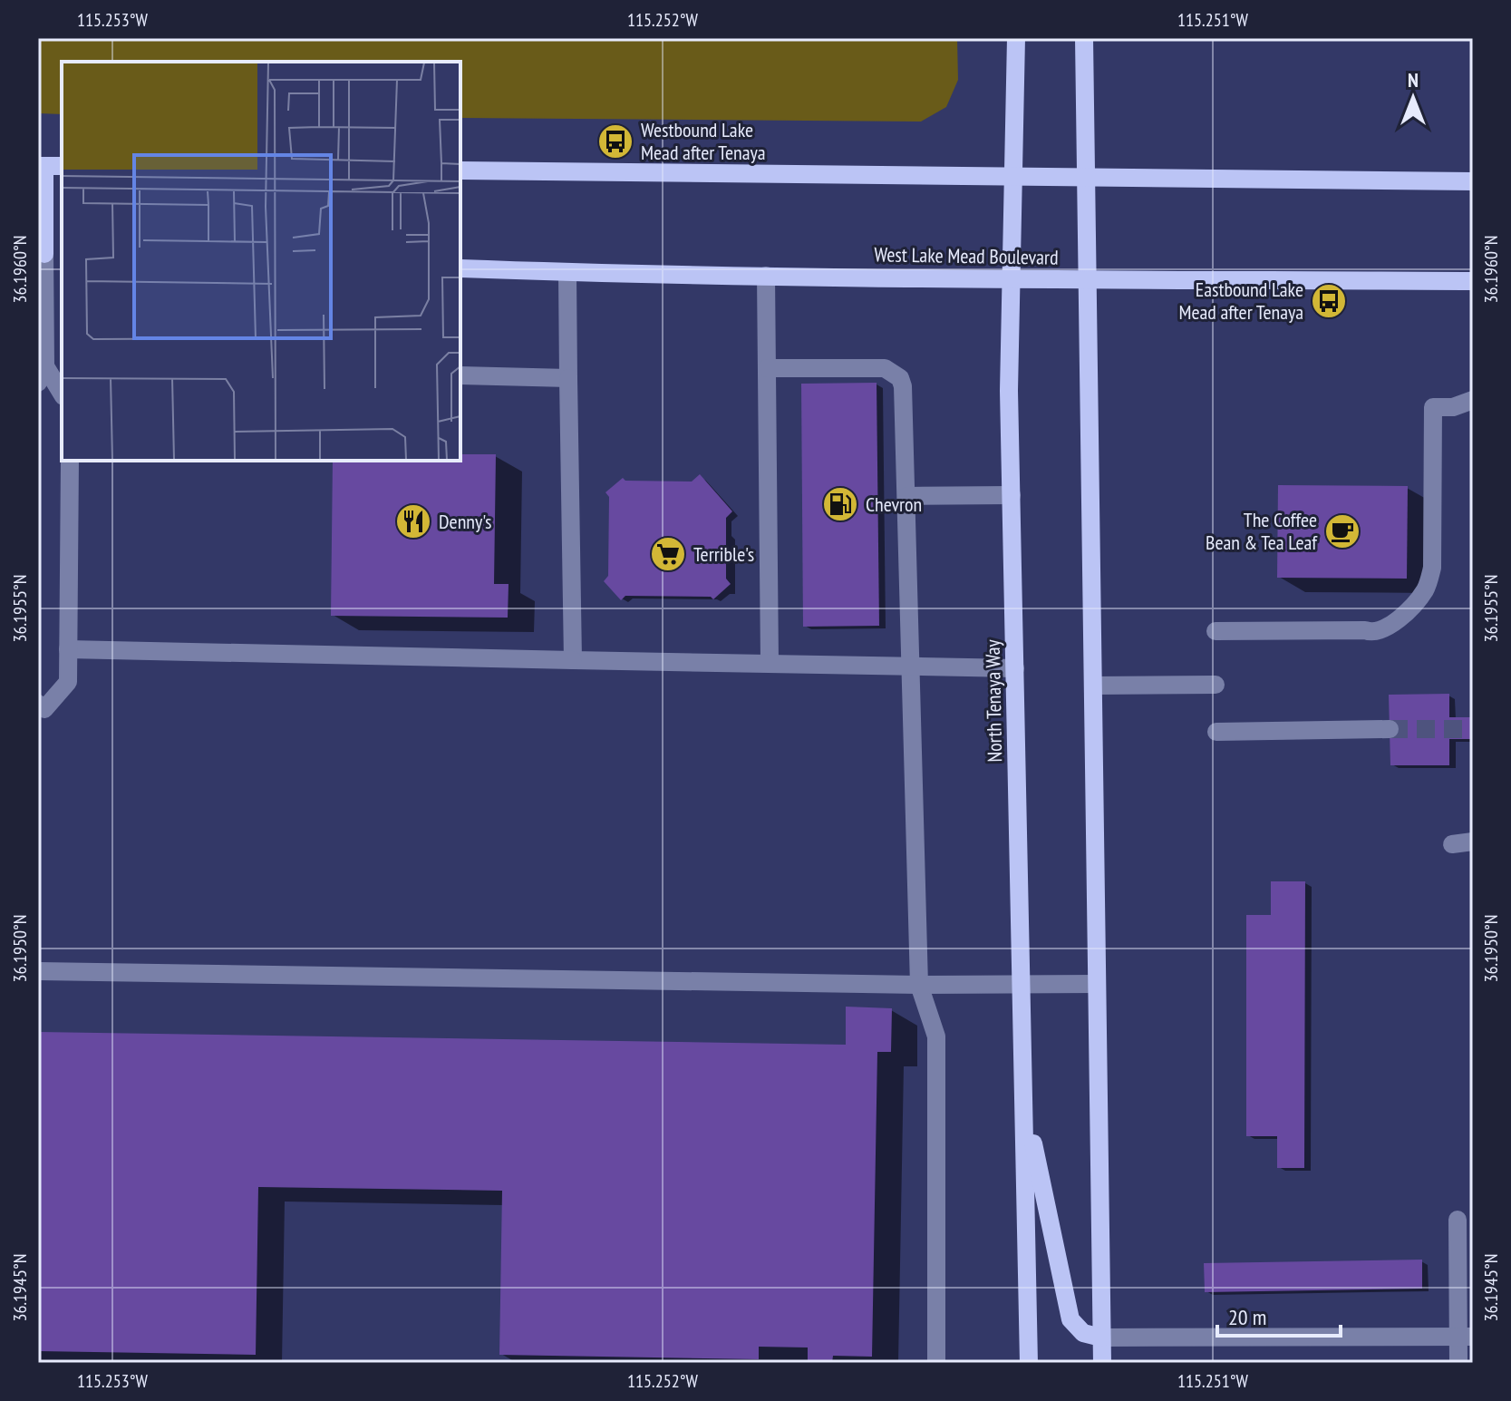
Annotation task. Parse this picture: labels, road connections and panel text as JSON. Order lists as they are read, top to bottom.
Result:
{
  "streets": {
    "main road": ["West Lake Mead Boulevard", "North Tenaya Way"]
  },
  "crossings": [
    ["West Lake Mead Boulevard", "North Tenaya Way"]
  ],
  "places": {
    "bus stop": ["Westbound Lake Mead after Tenaya", "Eastbound Lake Mead after Tenaya"],
    "fuel station": ["Chevron"],
    "restaurant": ["Denny's"],
    "cafe": ["The Coffee Bean & Tea Leaf"],
    "supermarket": ["Terrible's"]
  },
  "scale_bar": "20 m",
  "north": "top",
  "coordinates": [
    "115.253°W",
    "115.252°W",
    "115.251°W",
    "36.1960°N",
    "36.1955°N",
    "36.1950°N",
    "36.1945°N"
  ]
}
